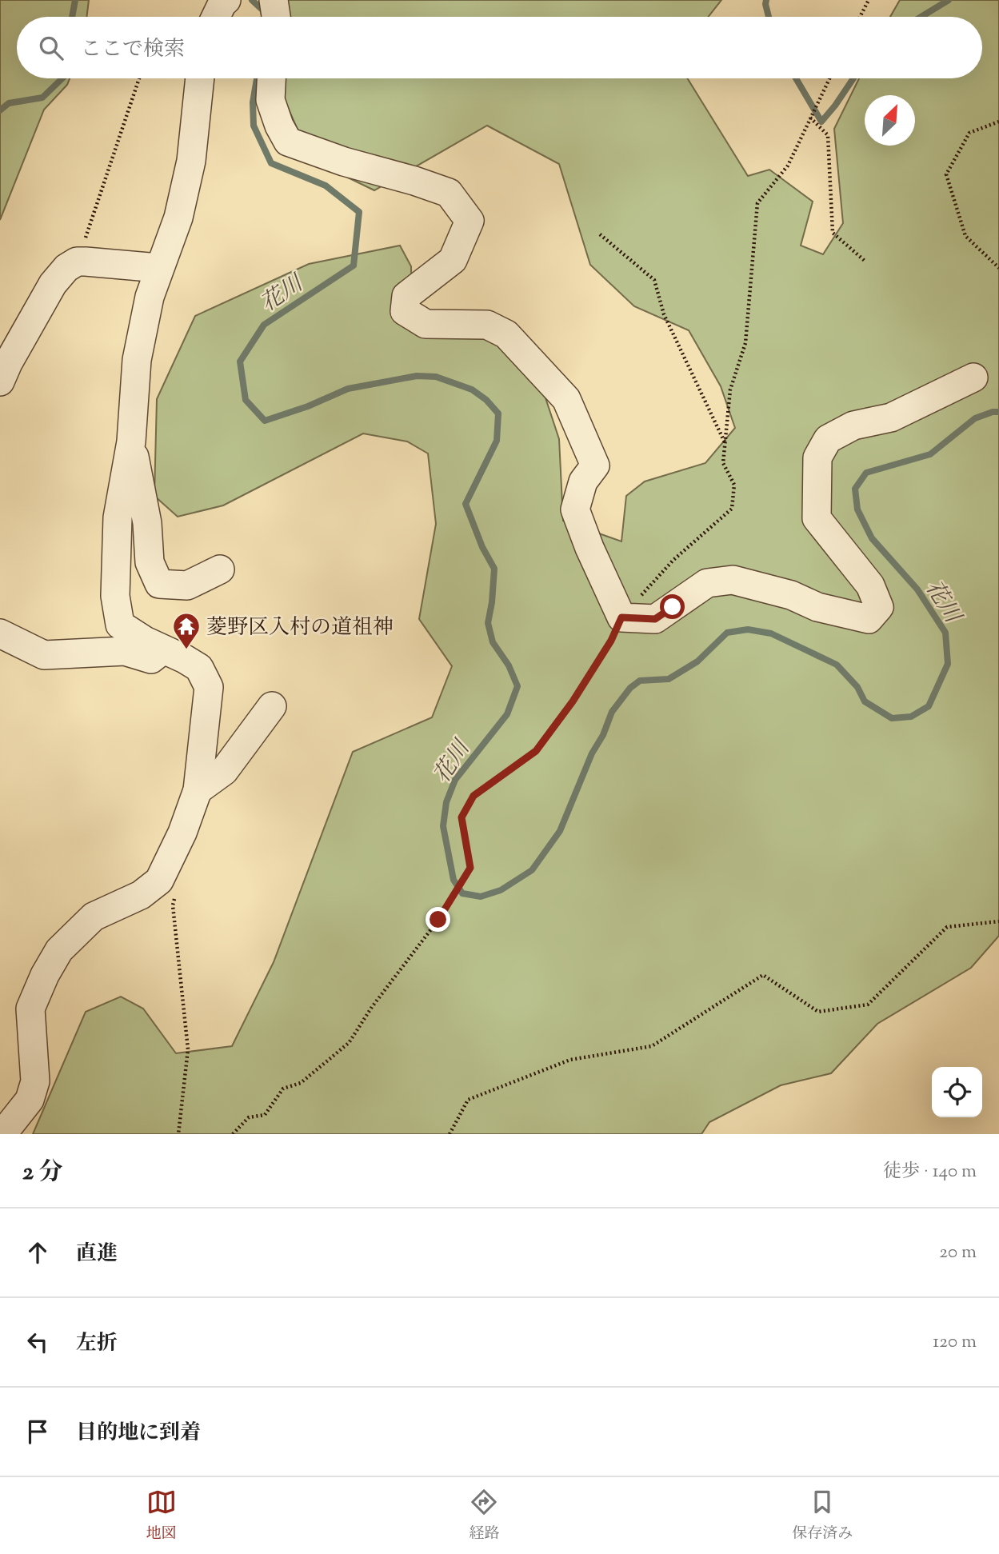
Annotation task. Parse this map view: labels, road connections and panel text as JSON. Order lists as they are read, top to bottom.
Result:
{
  "water": ["花川"],
  "places": {
    "temple": ["菱野区入村の道祖神"]
  },
  "north": "top right",
  "page": {
    "search": "ここで検索",
    "heading": ["2 分", "徒歩 · 140 m"],
    "list": [
      ["直進", "20 m"],
      ["左折", "120 m"],
      "目的地に到着"
    ],
    "nav": ["地図", "経路", "保存済み"]
  }
}
